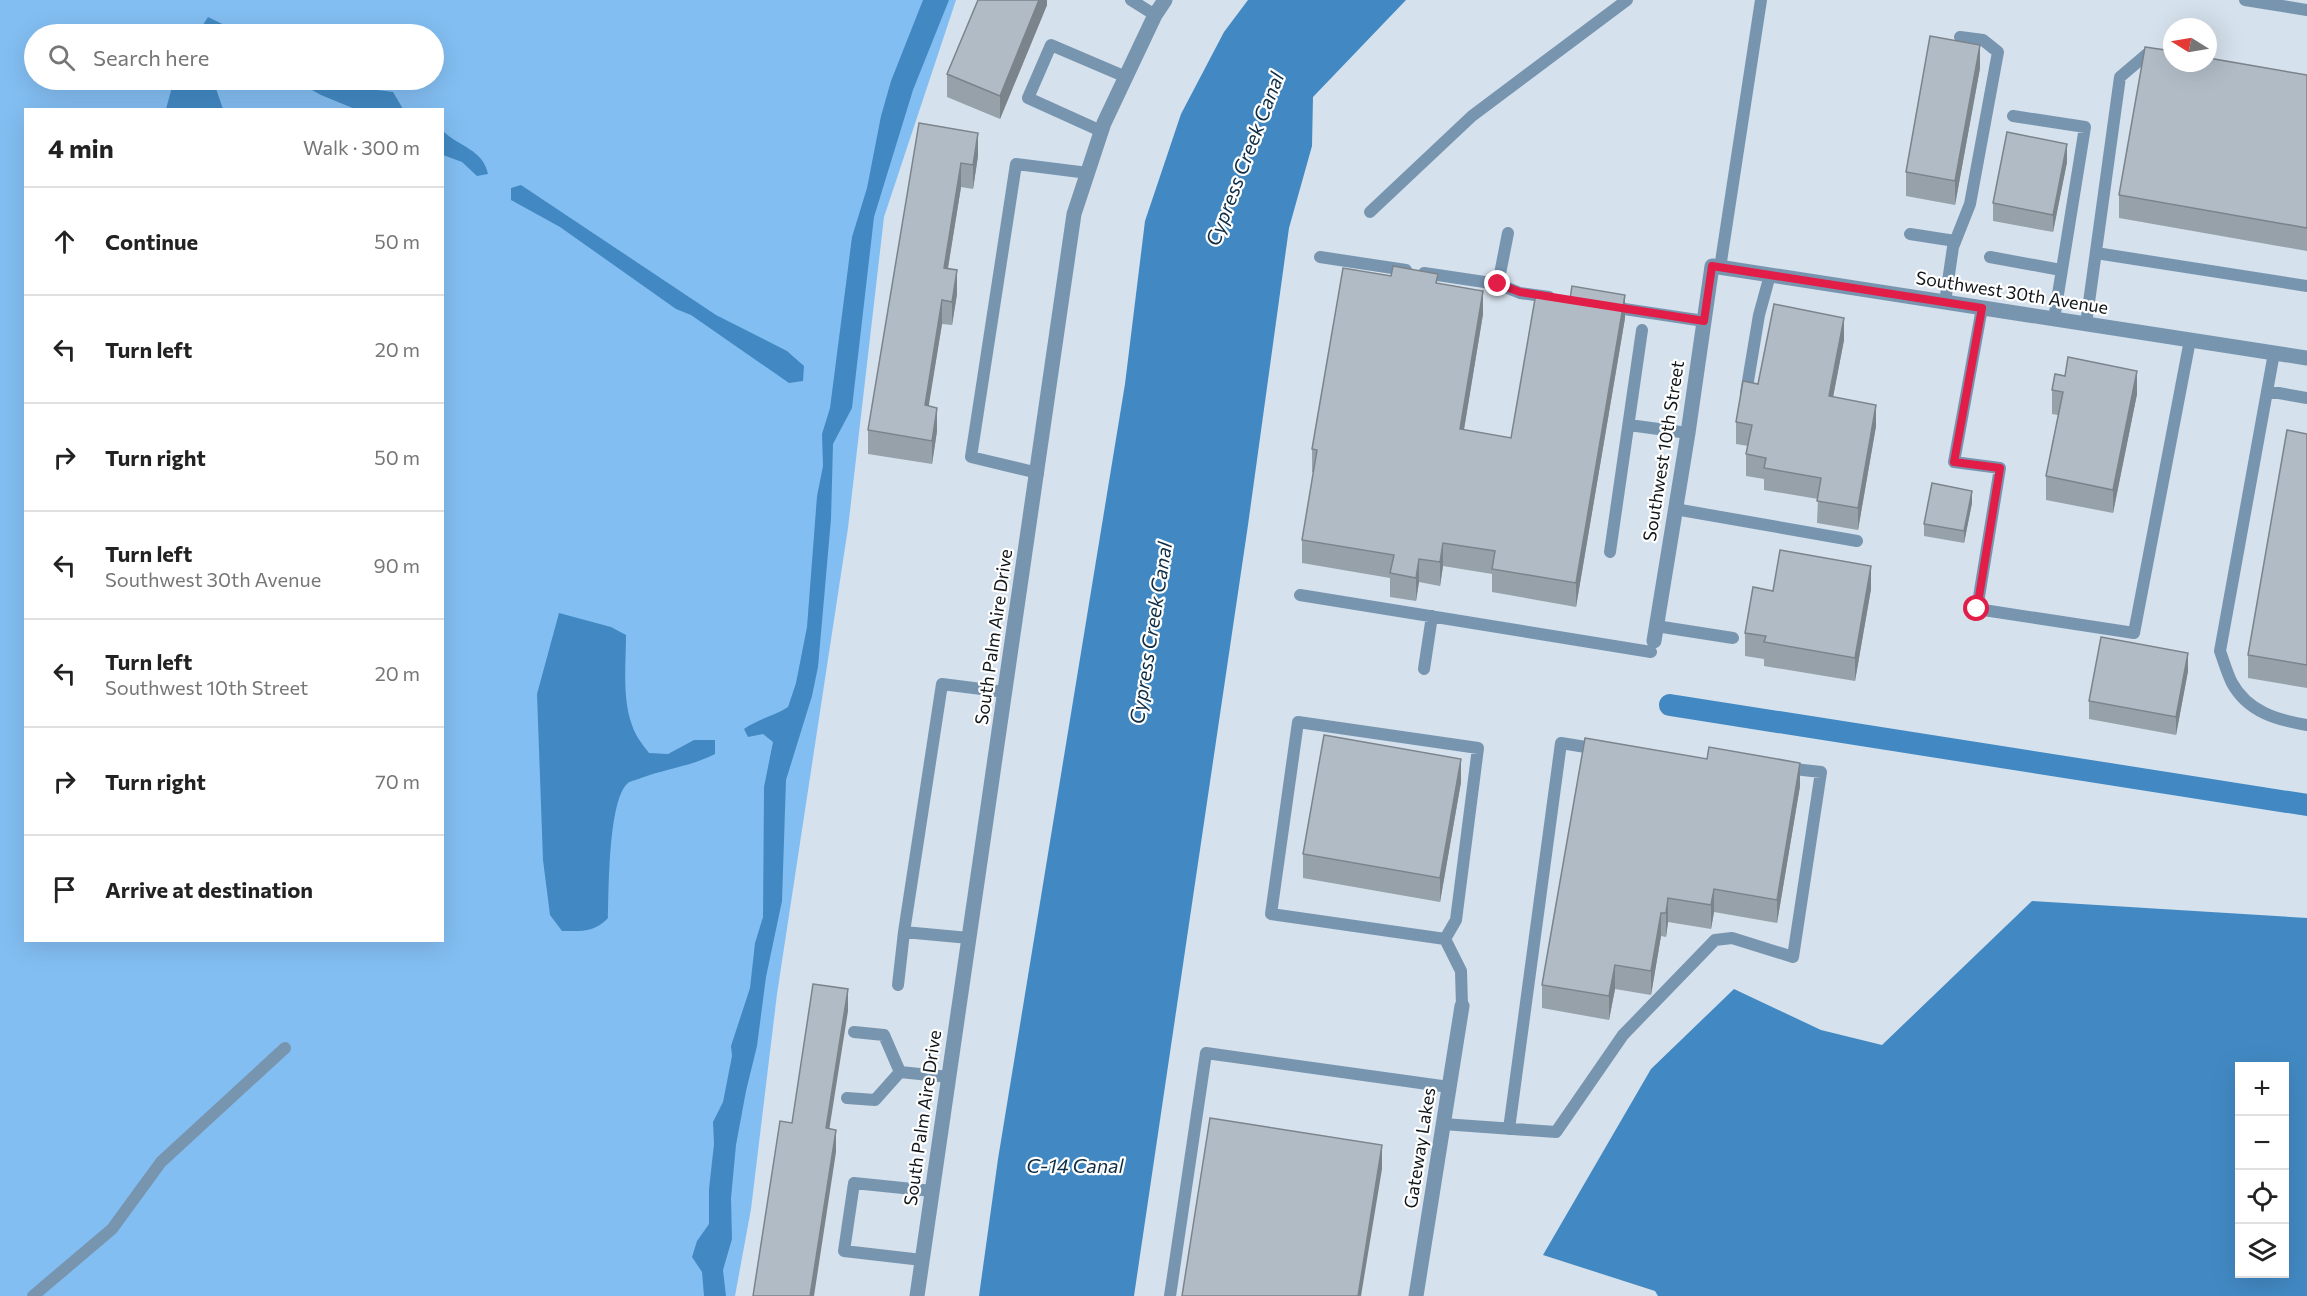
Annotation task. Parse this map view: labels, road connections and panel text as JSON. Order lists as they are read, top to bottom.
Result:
{
  "streets": {
    "street": [
      "Southwest 30th Avenue",
      "Southwest 10th Street",
      "South Palm Aire Drive",
      "Gateway Lakes"
    ]
  },
  "crossings": [
    ["Southwest 30th Avenue", "Southwest 10th Street"]
  ],
  "water": ["Cypress Creek Canal", "C-14 Canal"],
  "north": "left",
  "page": {
    "search": "Search here",
    "heading": ["4 min", "Walk · 300 m"],
    "list": [
      ["Continue", "50 m"],
      ["Turn left", "20 m"],
      ["Turn right", "50 m"],
      ["Turn left", "Southwest 30th Avenue", "90 m"],
      ["Turn left", "Southwest 10th Street", "20 m"],
      ["Turn right", "70 m"],
      "Arrive at destination"
    ],
    "map_buttons": ["+", "−"]
  }
}
